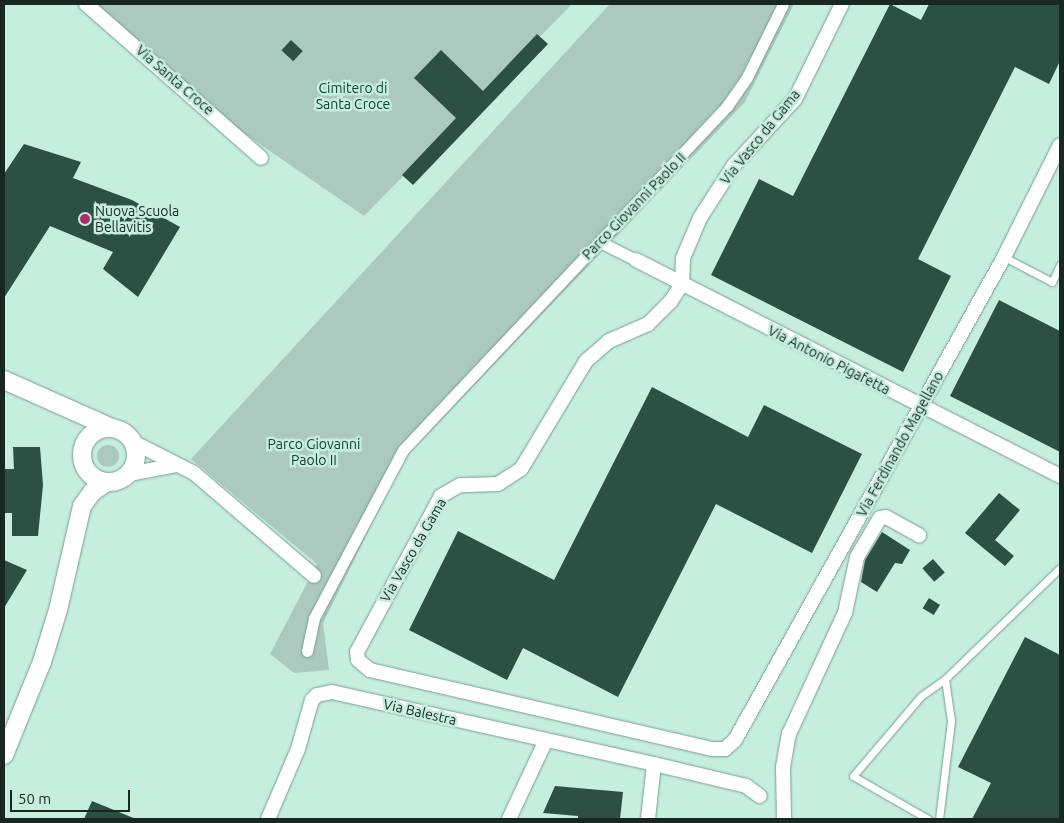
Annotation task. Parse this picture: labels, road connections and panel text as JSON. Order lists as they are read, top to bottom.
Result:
{
  "streets": {
    "street": [
      "Via Santa Croce",
      "Via Vasco da Gama",
      "Parco Giovanni Paolo II",
      "Via Antonio Pigafetta",
      "Via Ferdinando Magellano",
      "Via Balestra"
    ]
  },
  "crossings": [
    ["Via Vasco da Gama", "Via Antonio Pigafetta"],
    ["Via Vasco da Gama", "Via Ferdinando Magellano"],
    ["Parco Giovanni Paolo II", "Via Antonio Pigafetta"],
    ["Via Antonio Pigafetta", "Via Ferdinando Magellano"]
  ],
  "parks": ["Cimitero di Santa Croce", "Parco Giovanni Paolo II"],
  "places": ["Nuova Scuola Bellavitis"],
  "scale_bar": "50 m"
}
